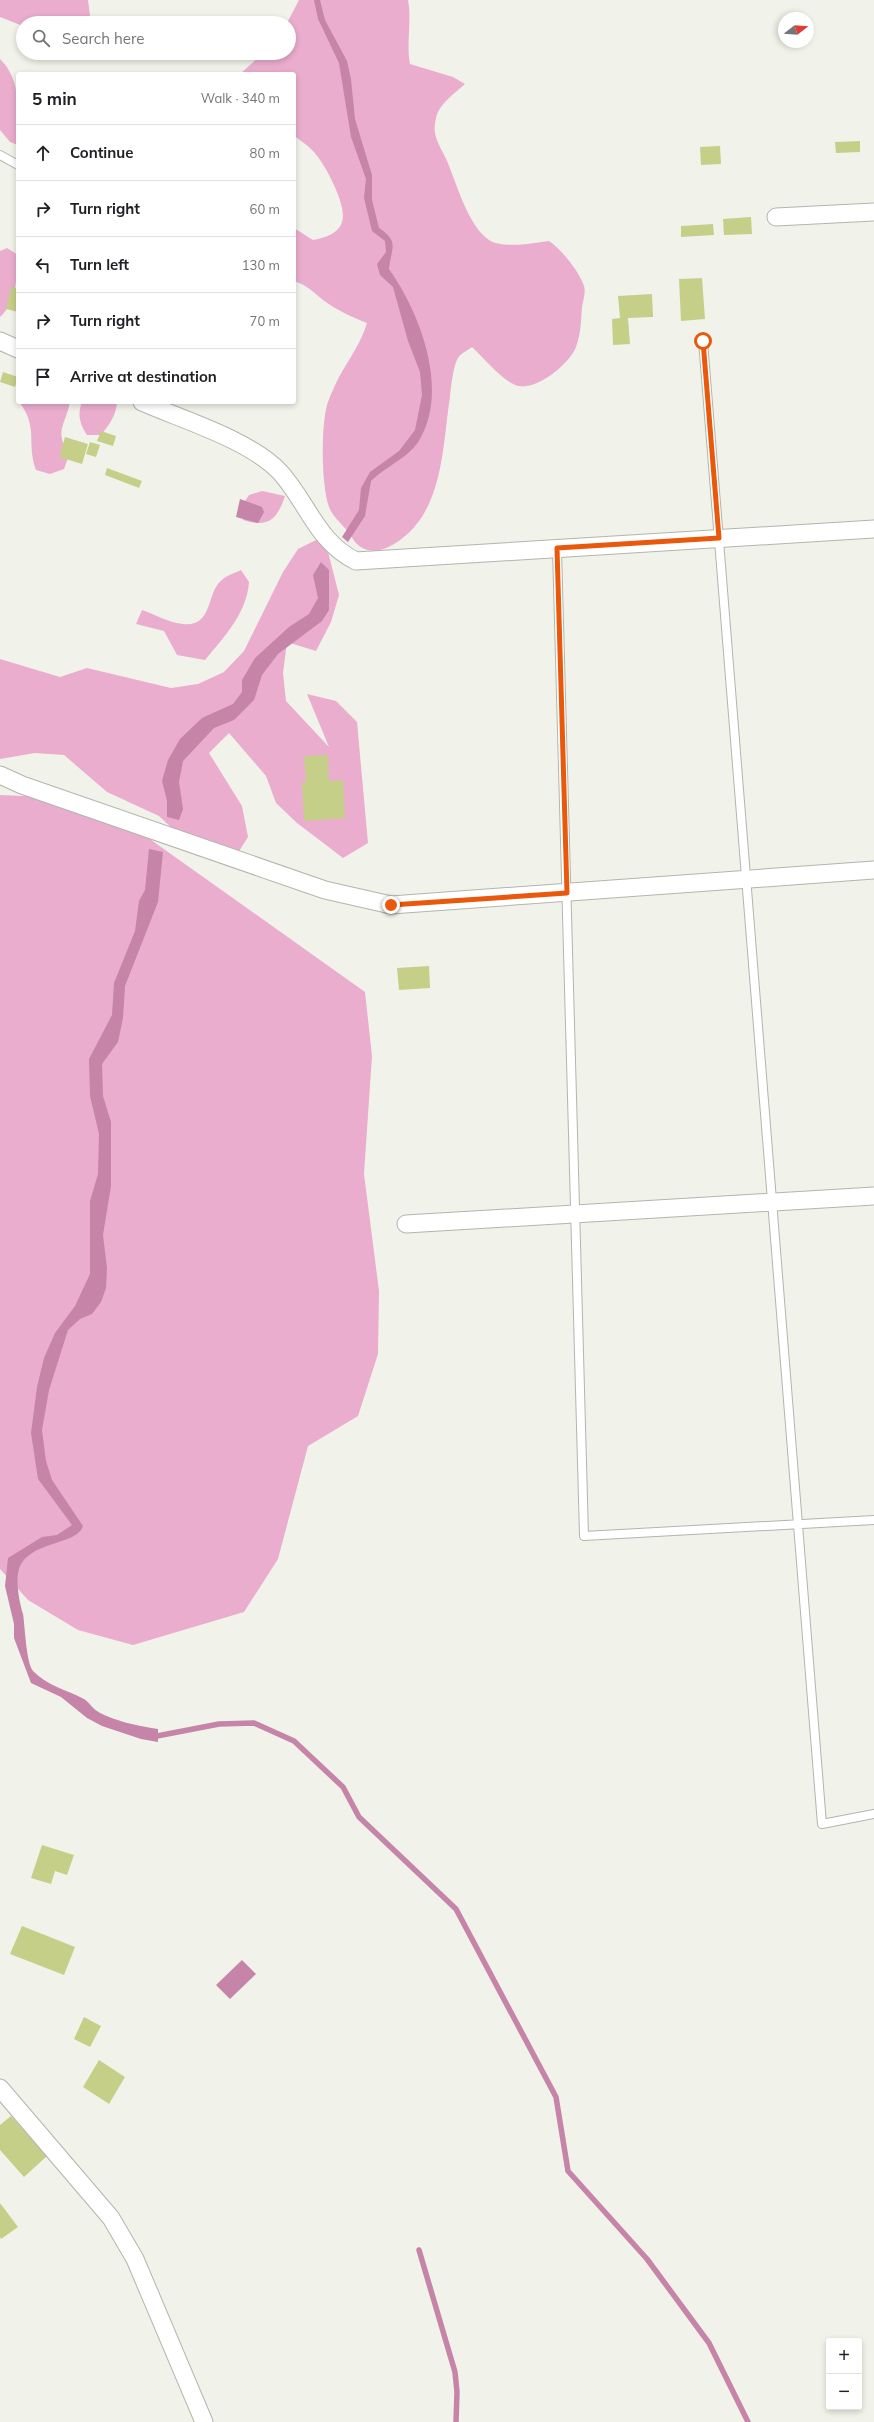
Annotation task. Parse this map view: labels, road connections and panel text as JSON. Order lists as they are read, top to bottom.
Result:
{
  "north": "right",
  "page": {
    "search": "Search here",
    "heading": ["5 min", "Walk · 340 m"],
    "list": [
      ["Continue", "80 m"],
      ["Turn right", "60 m"],
      ["Turn left", "130 m"],
      ["Turn right", "70 m"],
      "Arrive at destination"
    ],
    "map_buttons": ["+", "−"]
  }
}
